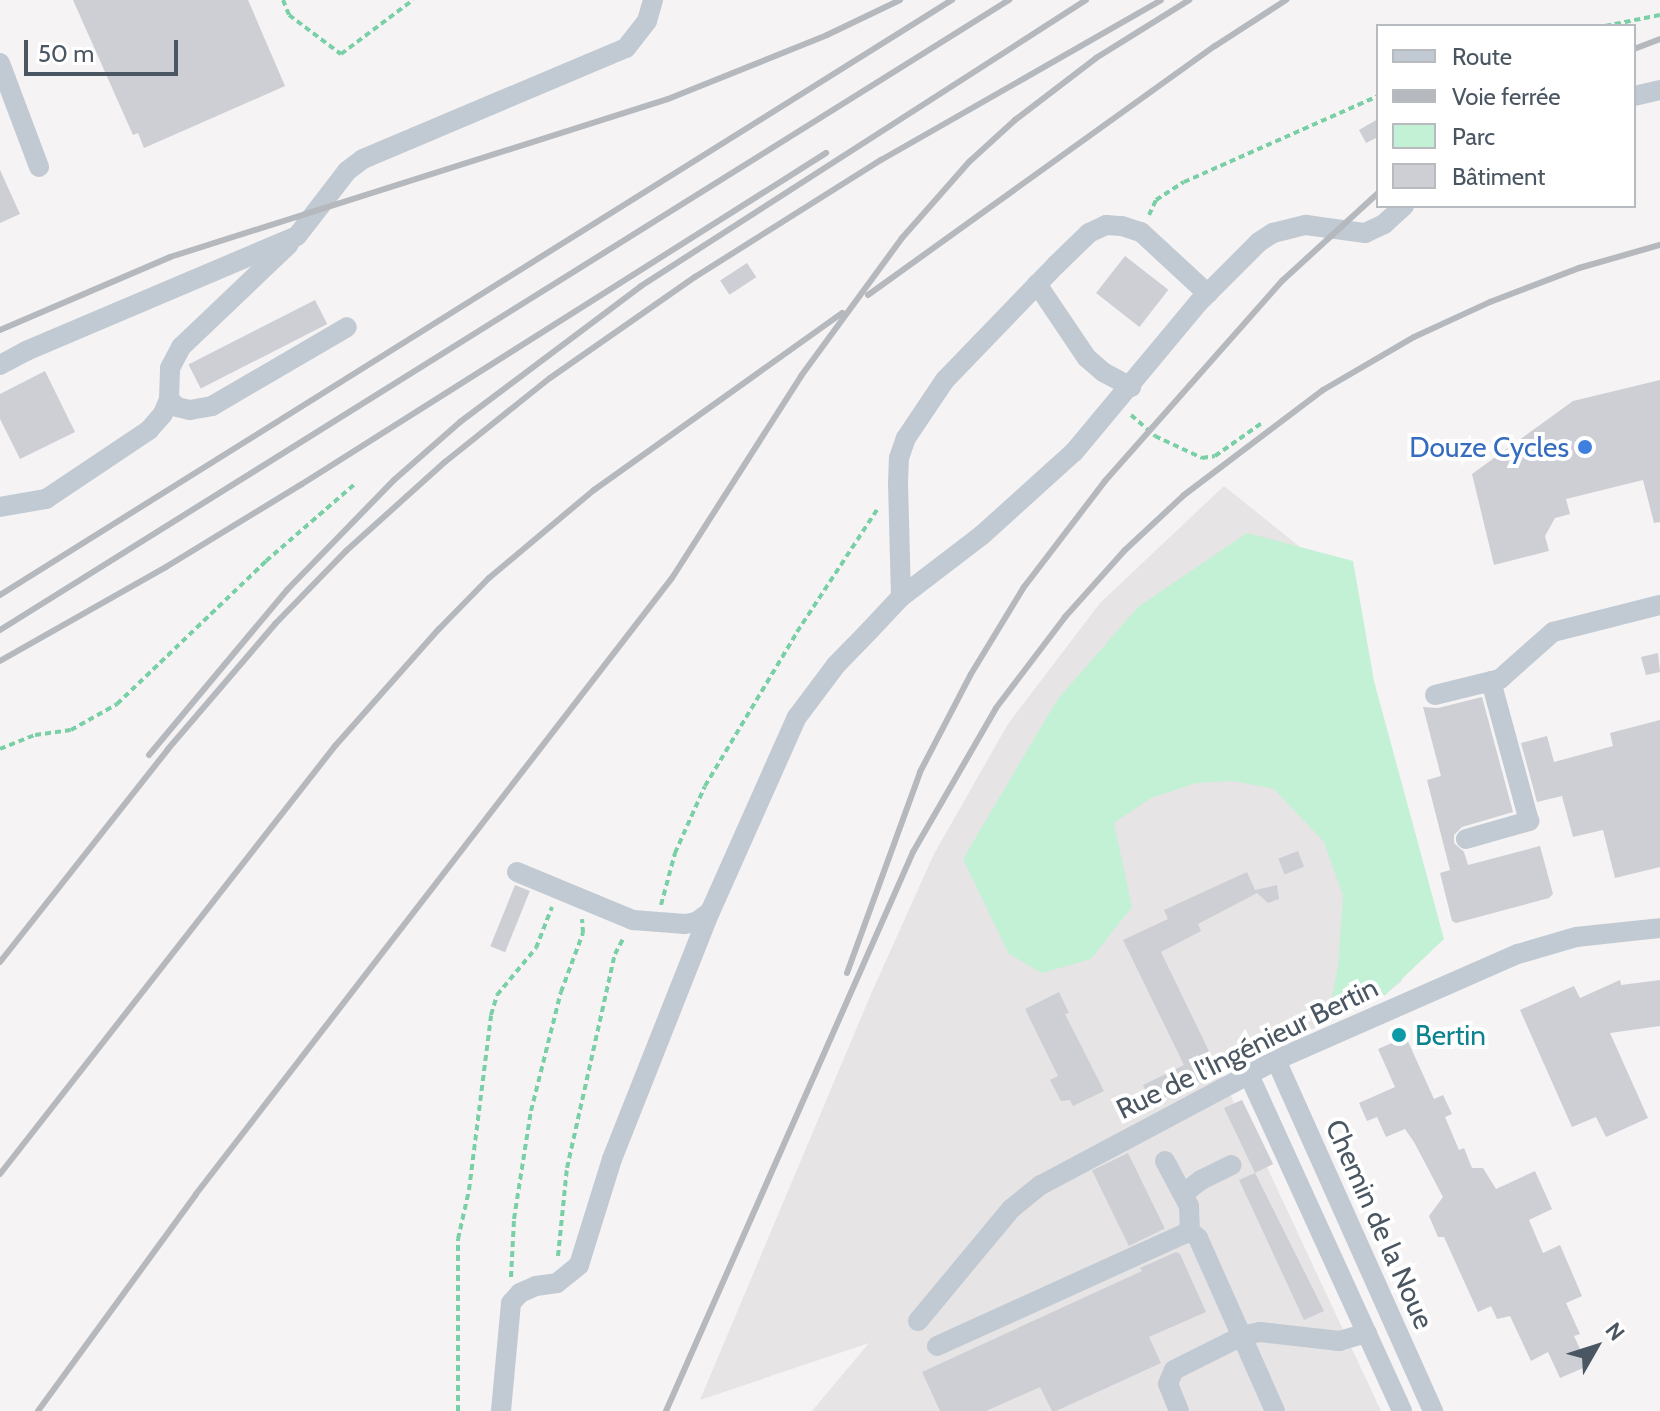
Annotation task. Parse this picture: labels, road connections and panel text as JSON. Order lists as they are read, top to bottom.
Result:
{
  "streets": {
    "street": ["Rue de l'Ingénieur Bertin", "Chemin de la Noue"]
  },
  "crossings": [
    ["Rue de l'Ingénieur Bertin", "Chemin de la Noue"]
  ],
  "places": ["Douze Cycles", "Bertin"],
  "legend": [
    "Route",
    "Voie ferrée",
    "Parc",
    "Bâtiment"
  ],
  "scale_bar": "50 m",
  "north": "top right"
}
